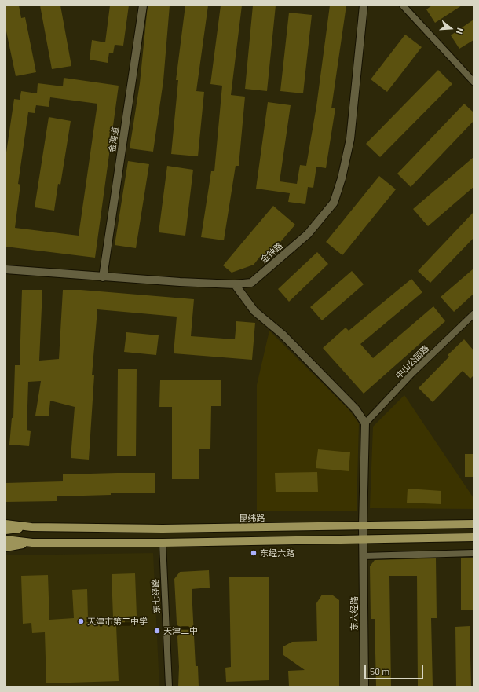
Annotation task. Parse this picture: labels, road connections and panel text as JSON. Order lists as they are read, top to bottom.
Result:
{
  "streets": {
    "main road": ["昆纬路"],
    "street": [
      "金海道",
      "金钟路",
      "中山公园路",
      "东七经路",
      "东六经路"
    ]
  },
  "crossings": [
    ["金海道", "金钟路"],
    ["中山公园路", "东六经路"],
    ["昆纬路", "东六经路"]
  ],
  "places": ["东经六路", "天津市第二中学", "天津二中"],
  "scale_bar": "50 m",
  "north": "right"
}
